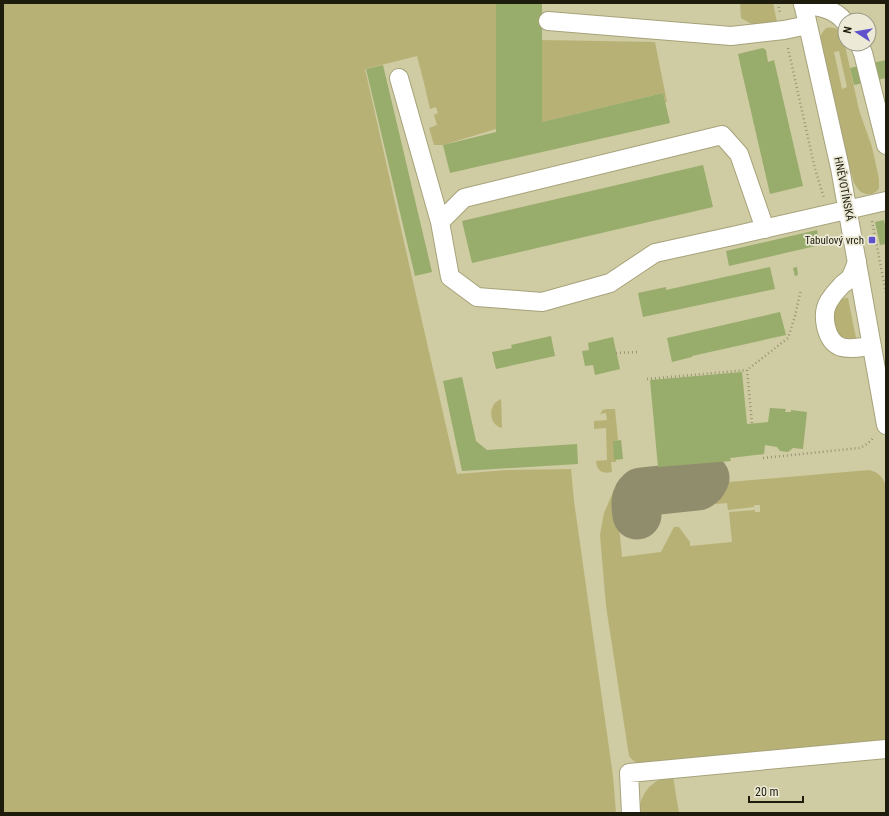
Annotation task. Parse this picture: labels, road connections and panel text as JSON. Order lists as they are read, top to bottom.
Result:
{
  "streets": {
    "street": ["HNĚVOTÍNSKÁ"]
  },
  "places": {
    "transit": ["Tabulový vrch"]
  },
  "scale_bar": "20 m",
  "north": "left"
}
